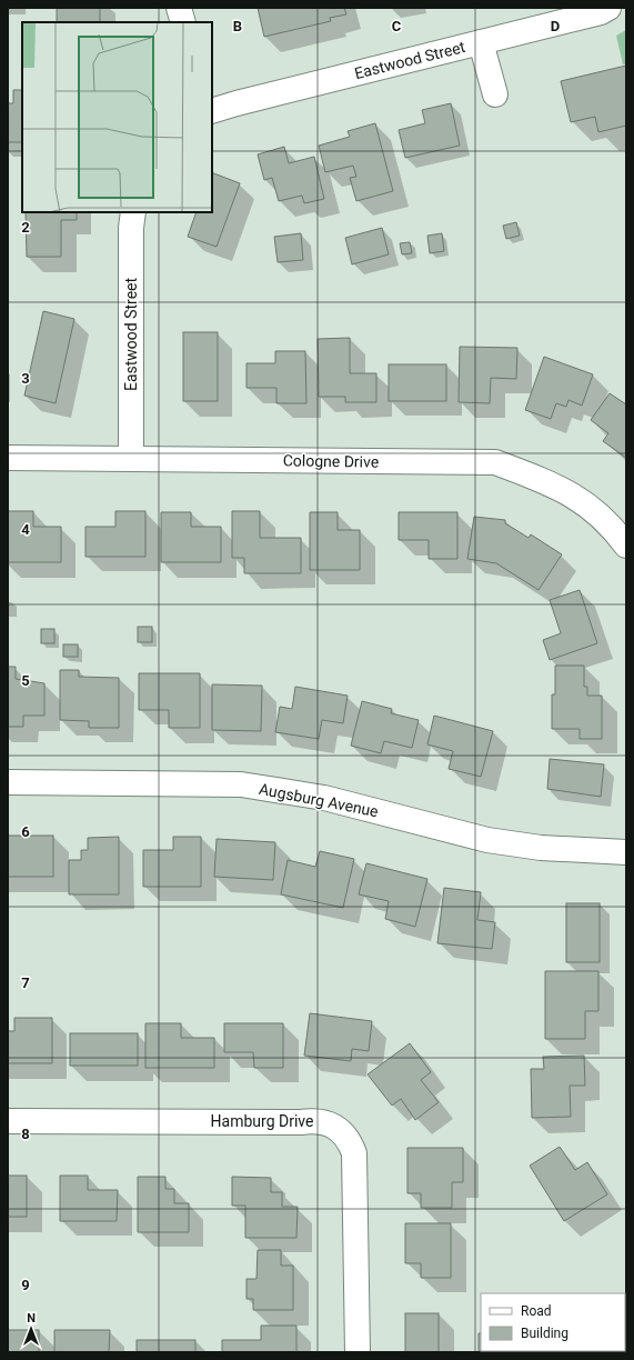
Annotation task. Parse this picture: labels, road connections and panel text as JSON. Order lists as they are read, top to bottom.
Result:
{
  "streets": {
    "street": [
      "Eastwood Street",
      "Cologne Drive",
      "Augsburg Avenue",
      "Hamburg Drive"
    ]
  },
  "crossings": [
    ["Eastwood Street", "Cologne Drive"]
  ],
  "legend": ["Road", "Building"],
  "north": "top",
  "grid": {
    "columns": ["B", "C", "D"],
    "rows": [
      "2",
      "3",
      "4",
      "5",
      "6",
      "7",
      "8",
      "9"
    ]
  }
}
